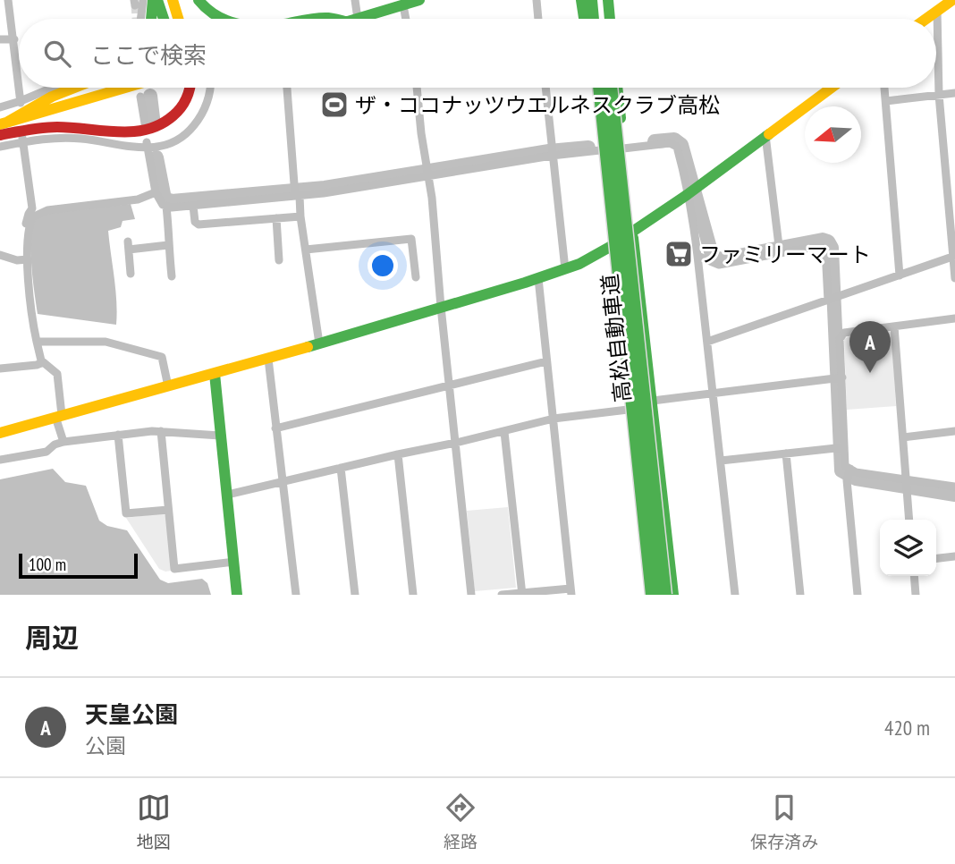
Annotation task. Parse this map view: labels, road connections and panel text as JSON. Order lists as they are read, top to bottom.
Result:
{
  "streets": {
    "main road": ["高松自動車道"]
  },
  "places": {
    "sports": ["ザ・ココナッツウエルネスクラブ高松"],
    "supermarket": ["ファミリーマート"]
  },
  "scale_bar": "100 m",
  "north": "left",
  "page": {
    "search": "ここで検索",
    "pins": "A",
    "scale": "100 m",
    "heading": "周辺",
    "list": [
      {
        "mark": "A",
        "name": "天皇公園",
        "note": "公園",
        "value": "420 m"
      }
    ],
    "nav": ["地図", "経路", "保存済み"]
  }
}
